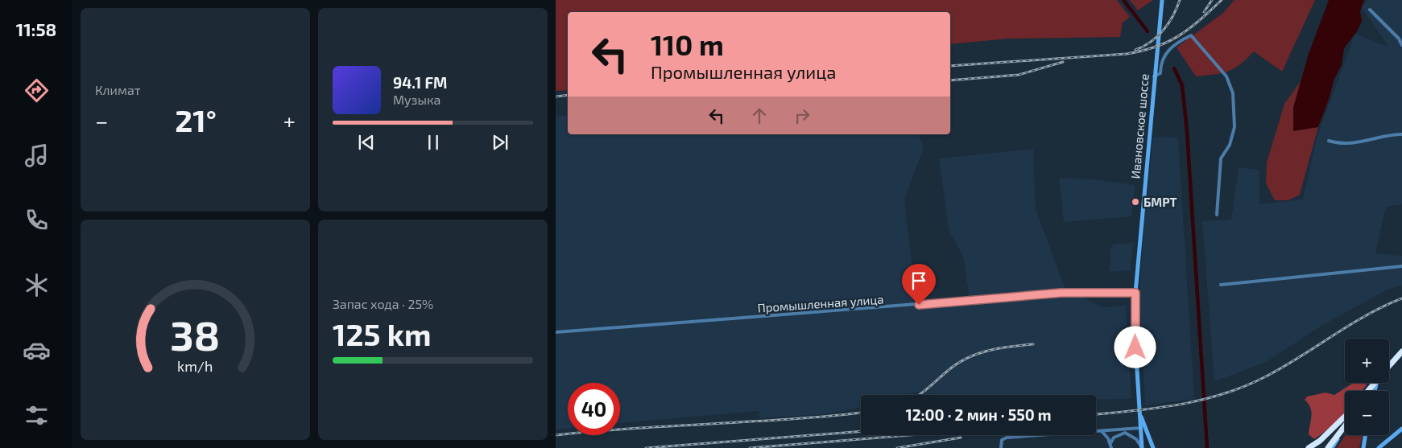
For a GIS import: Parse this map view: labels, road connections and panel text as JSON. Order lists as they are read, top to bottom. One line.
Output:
{"streets":{"street":["Ивановское шоссе","Промышленная улица"]},"crossings":[["Ивановское шоссе","Промышленная улица"]],"places":["БМРТ"],"page":{"tabs":"11:58","tile":["Климат",["Запас хода · 25%","125 km"]],"turn":["110 m","Промышленная улица"],"song":["94.1 FM","Музыка"],"heat":["−","21°","+"],"map_buttons":["+","−"],"limit":"40","trip":"12:00 · 2 мин · 550 m","gauge":["38","km/h"]}}
